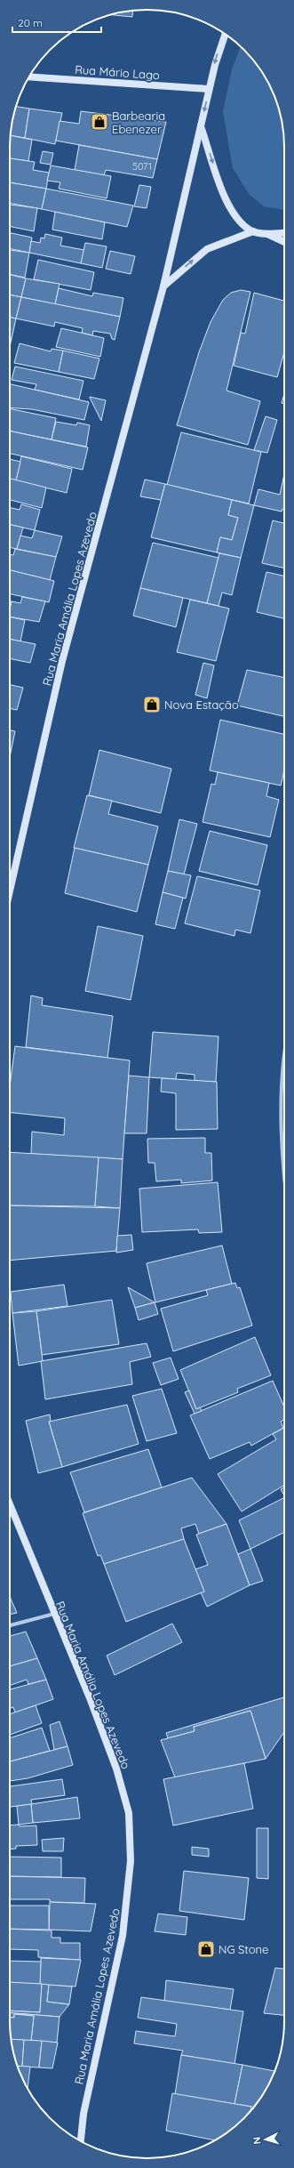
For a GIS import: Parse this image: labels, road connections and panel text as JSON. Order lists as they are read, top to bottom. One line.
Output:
{"streets":{"main road":["Rua Mário Lago","Rua Maria Amália Lopes Azevedo"]},"crossings":[["Rua Mário Lago","Rua Maria Amália Lopes Azevedo"]],"places":{"shop":["Barbearia Ebenezer","Nova Estação","NG Stone"]},"house_numbers":["5071"],"scale_bar":"20 m","north":"left"}
